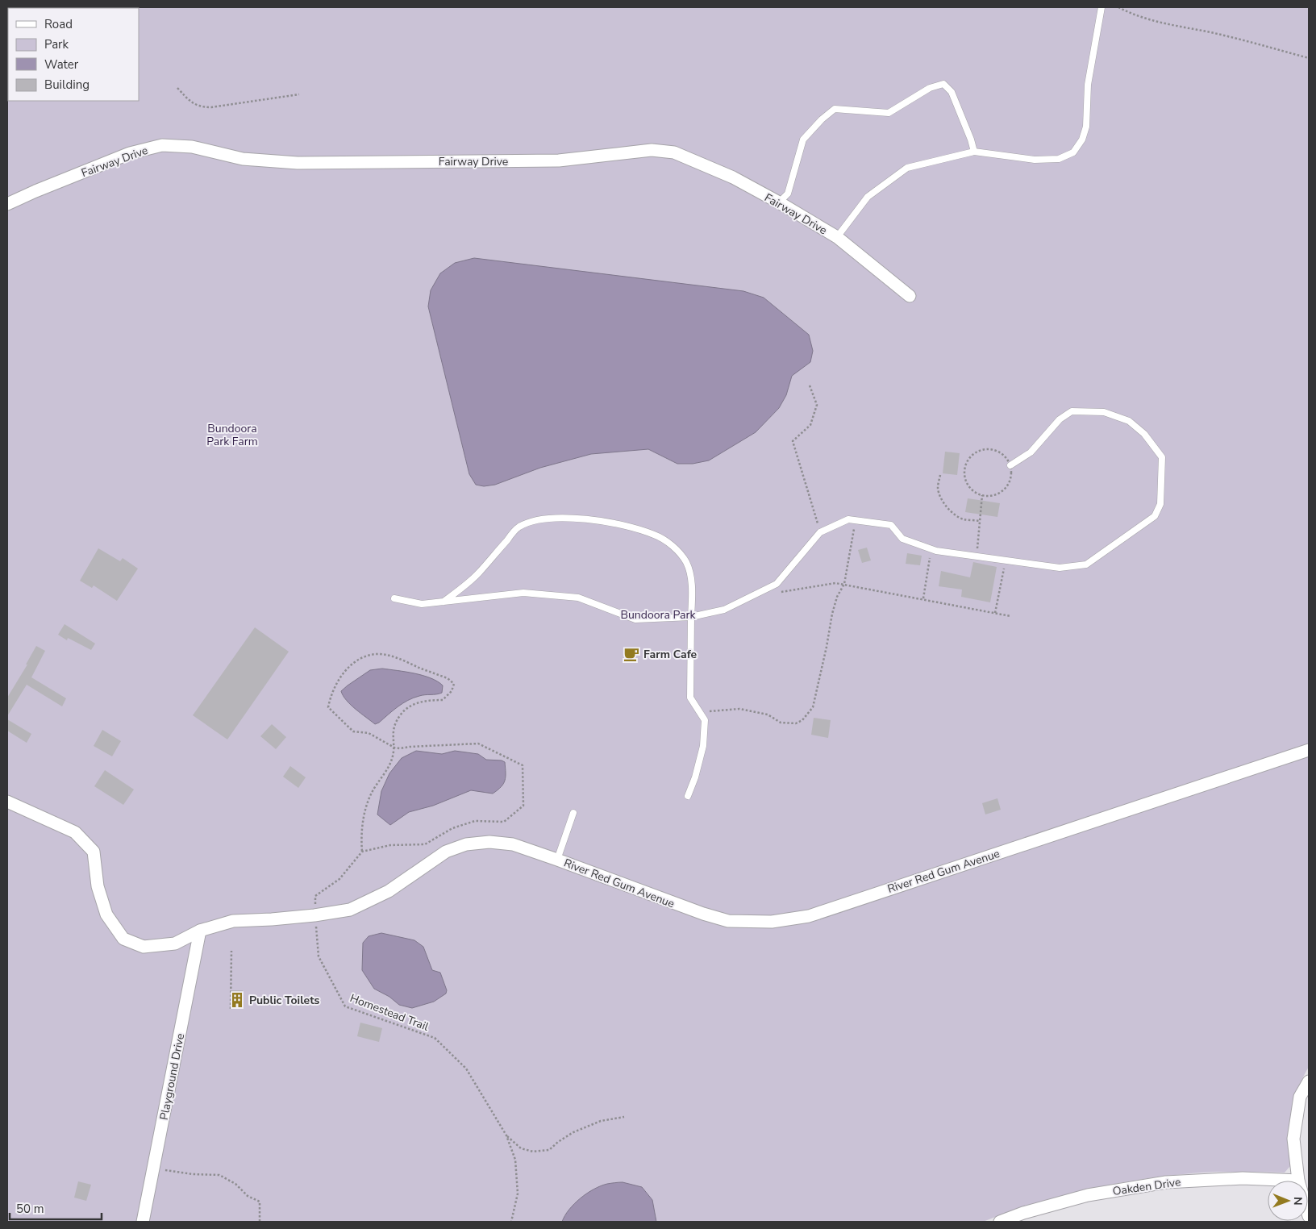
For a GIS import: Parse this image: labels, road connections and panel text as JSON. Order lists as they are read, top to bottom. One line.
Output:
{"streets":{"street":["Fairway Drive","River Red Gum Avenue","Playground Drive","Oakden Drive"],"path":["Homestead Trail"]},"crossings":[["River Red Gum Avenue","Homestead Trail"],["River Red Gum Avenue","Playground Drive"]],"parks":["Bundoora Park Farm","Bundoora Park"],"places":{"cafe":["Farm Cafe"],"building":["Public Toilets"]},"legend":["Road","Park","Water","Building"],"scale_bar":"50 m","north":"right"}
